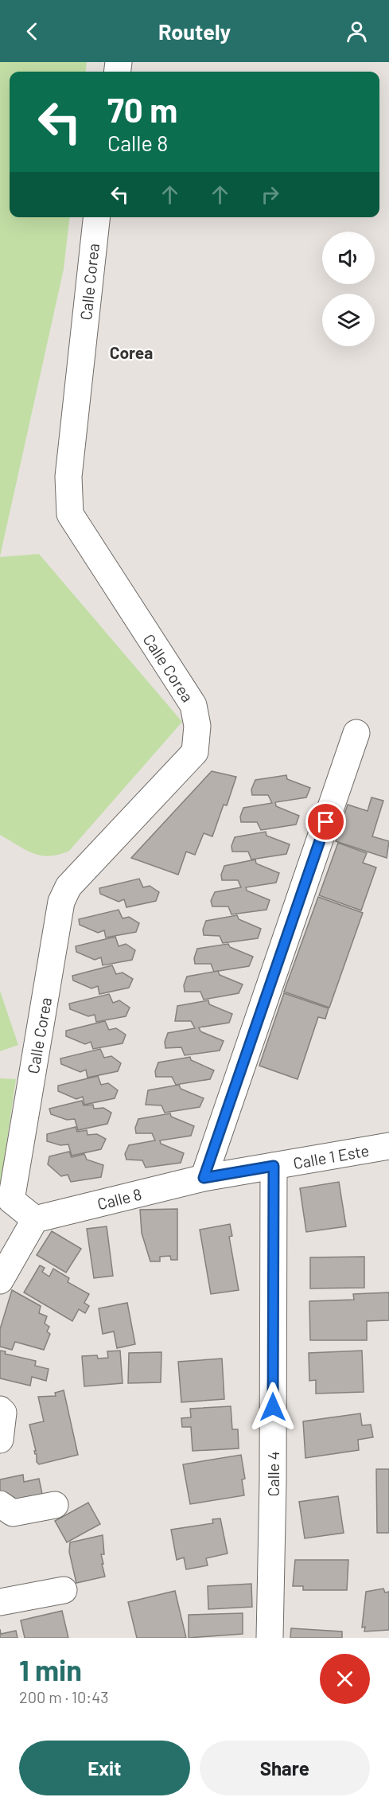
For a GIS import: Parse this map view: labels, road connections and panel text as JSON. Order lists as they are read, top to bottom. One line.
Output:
{"streets":{"street":["Calle Corea","Calle 1 Este","Calle 8","Calle 4"]},"crossings":[["Calle Corea","Calle 8"],["Calle 1 Este","Calle 8"],["Calle 1 Este","Calle 4"],["Calle 8","Calle 4"]],"districts":["Corea"],"page":{"header":"Routely","turn":["70 m","Calle 8"],"heading":["1 min","200 m · 10:43"],"buttons":["Exit","Share"]}}
